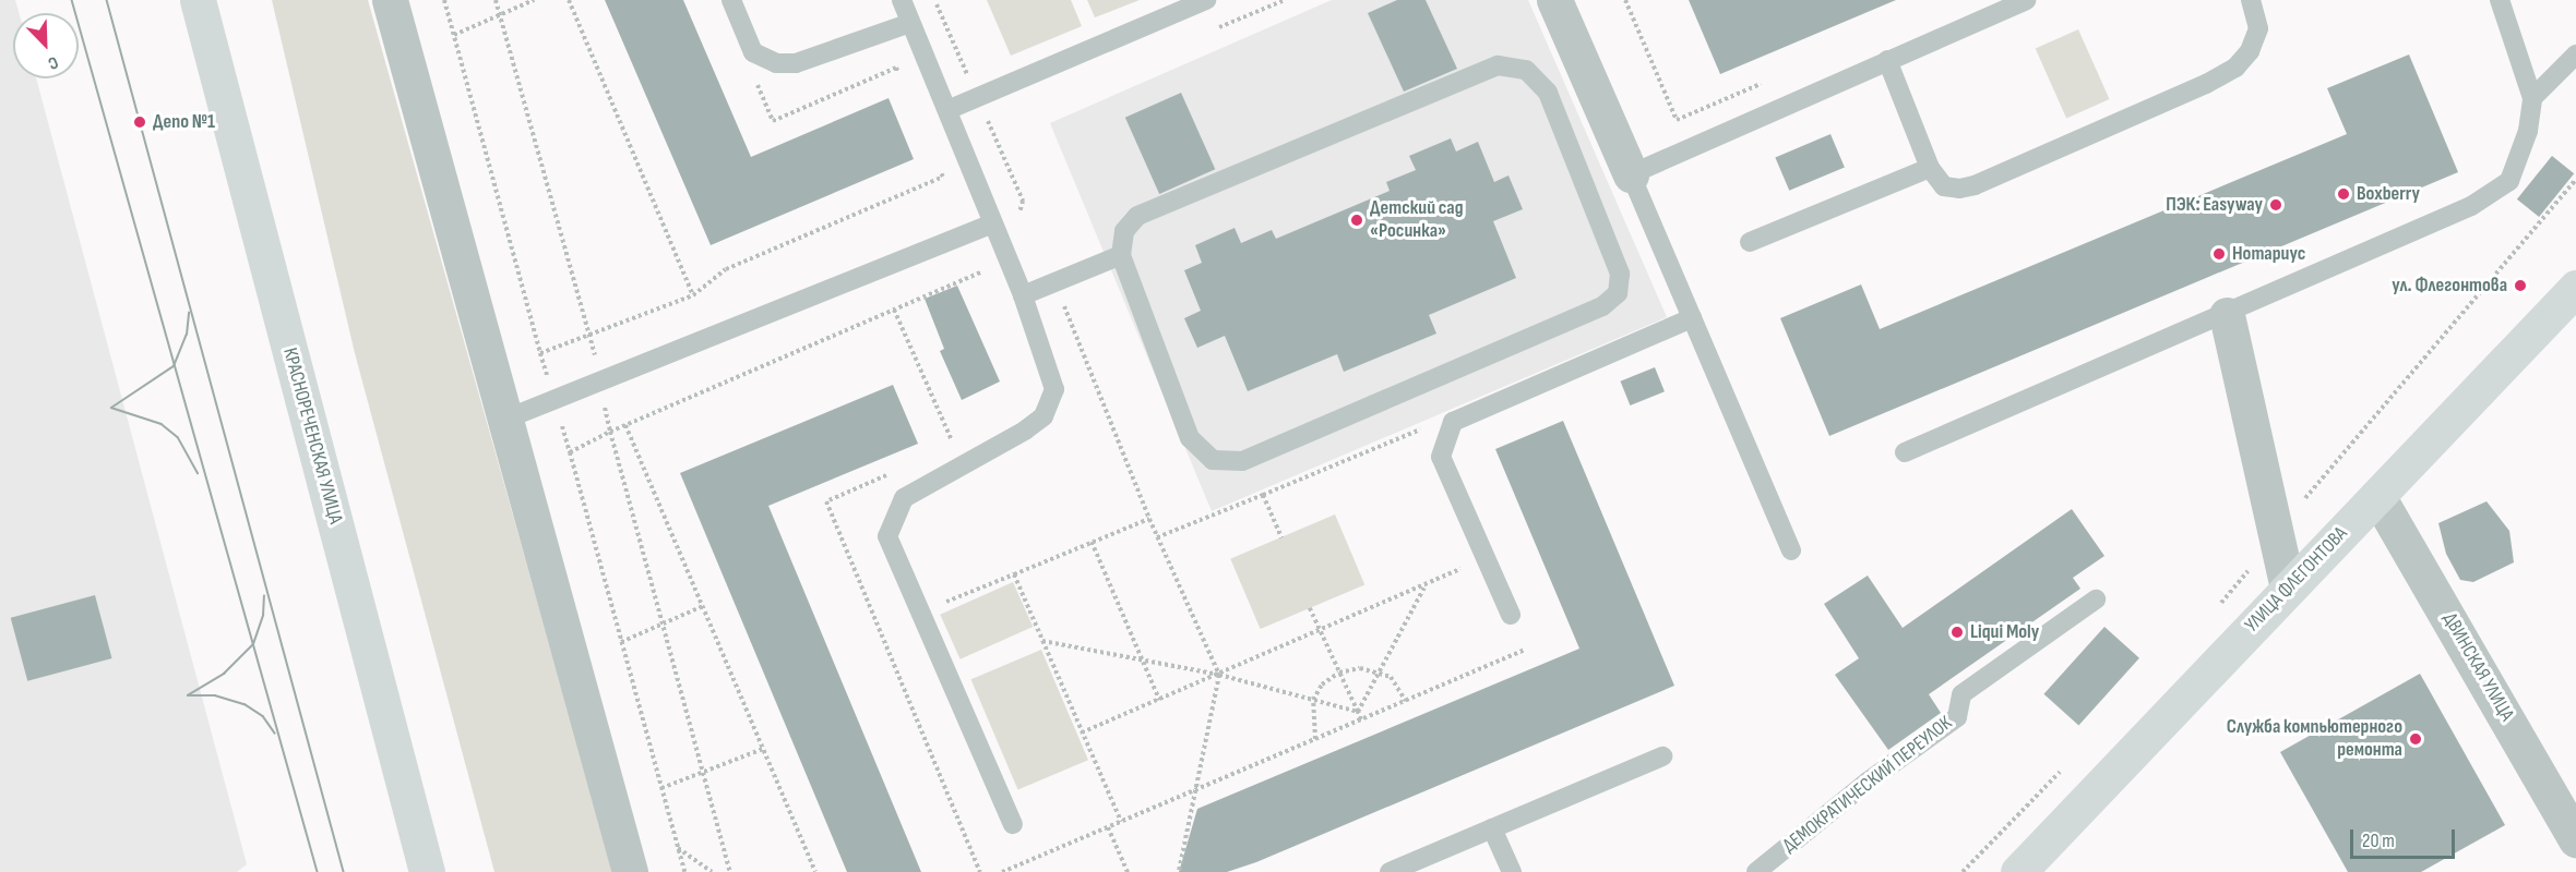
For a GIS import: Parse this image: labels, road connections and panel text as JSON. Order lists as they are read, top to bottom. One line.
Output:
{"streets":{"main road":["КРАСНОРЕЧЕНСКАЯ УЛИЦА","УЛИЦА ФЛЕГОНТОВА"],"street":["ДВИНСКАЯ УЛИЦА"],"lane":["ДЕМОКРАТИЧЕСКИЙ ПЕРЕУЛОК"]},"crossings":[["УЛИЦА ФЛЕГОНТОВА","ДВИНСКАЯ УЛИЦА"]],"places":["Депо №1","Boxberry","ПЭК: Easyway","Детский сад «Росинка»","Нотариус","ул. Флегонтова","Liqui Moly","Служба компьютерного ремонта"],"scale_bar":"20 m","north":"bottom right"}
